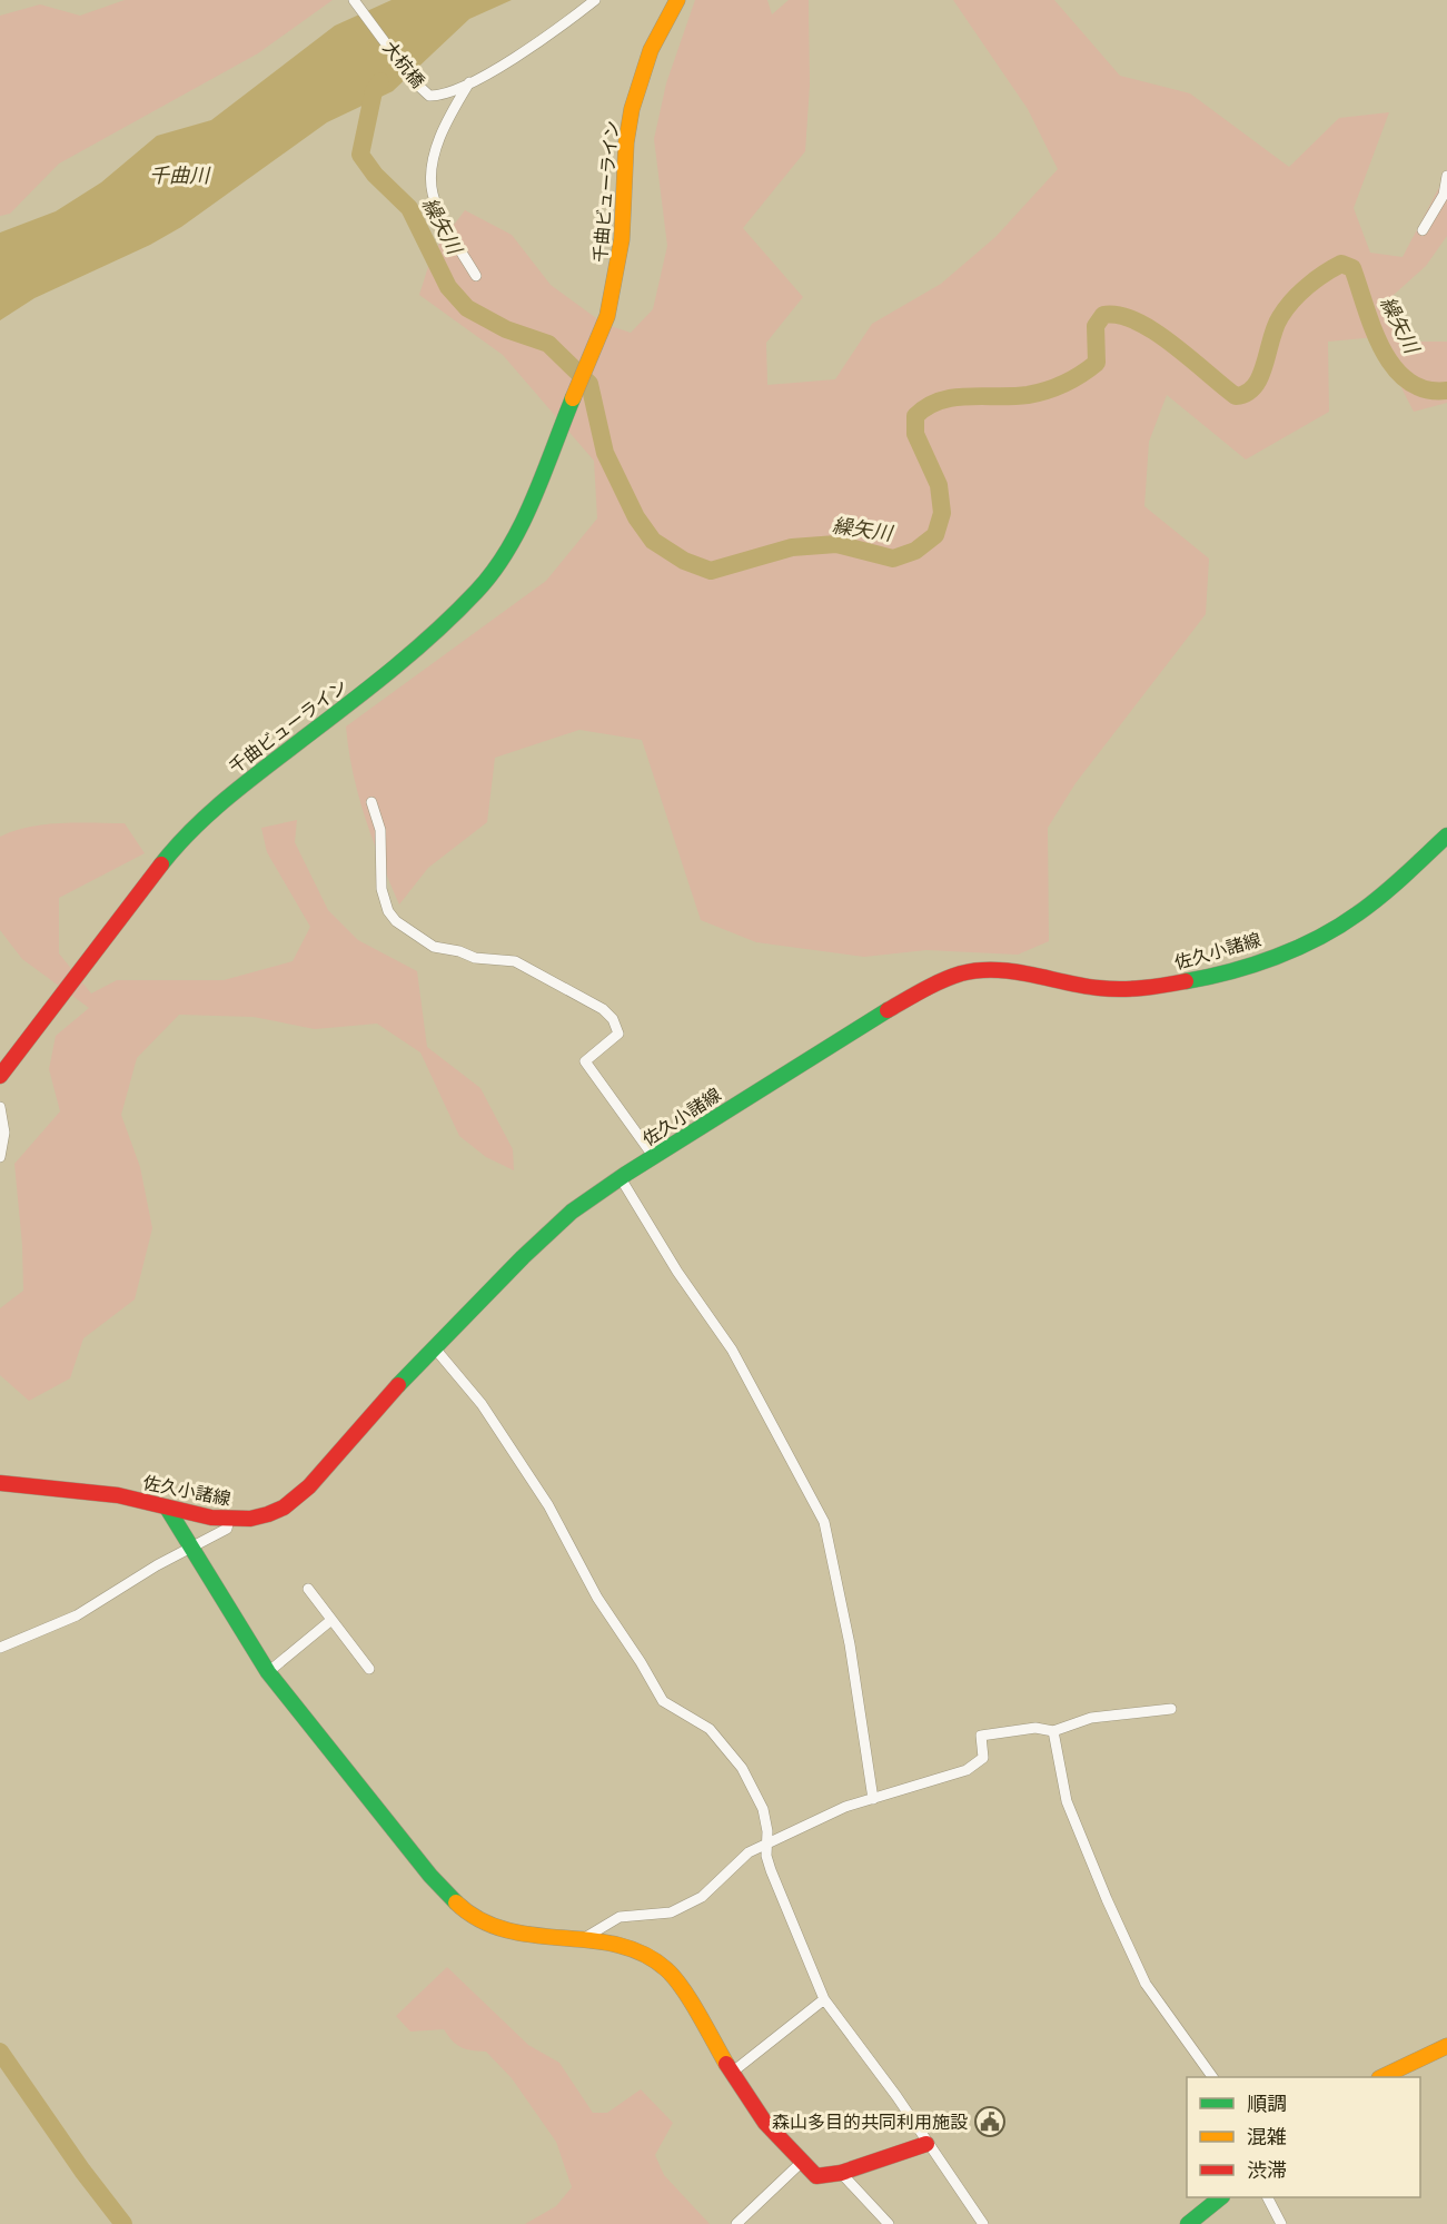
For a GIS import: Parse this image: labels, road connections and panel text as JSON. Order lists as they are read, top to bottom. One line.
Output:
{"streets":{"street":["大杭橋","千曲ビューライン","佐久小諸線"]},"water":["千曲川","繰矢川"],"places":{"public building":["森山多目的共同利用施設"]},"legend":["順調","混雑","渋滞"]}
